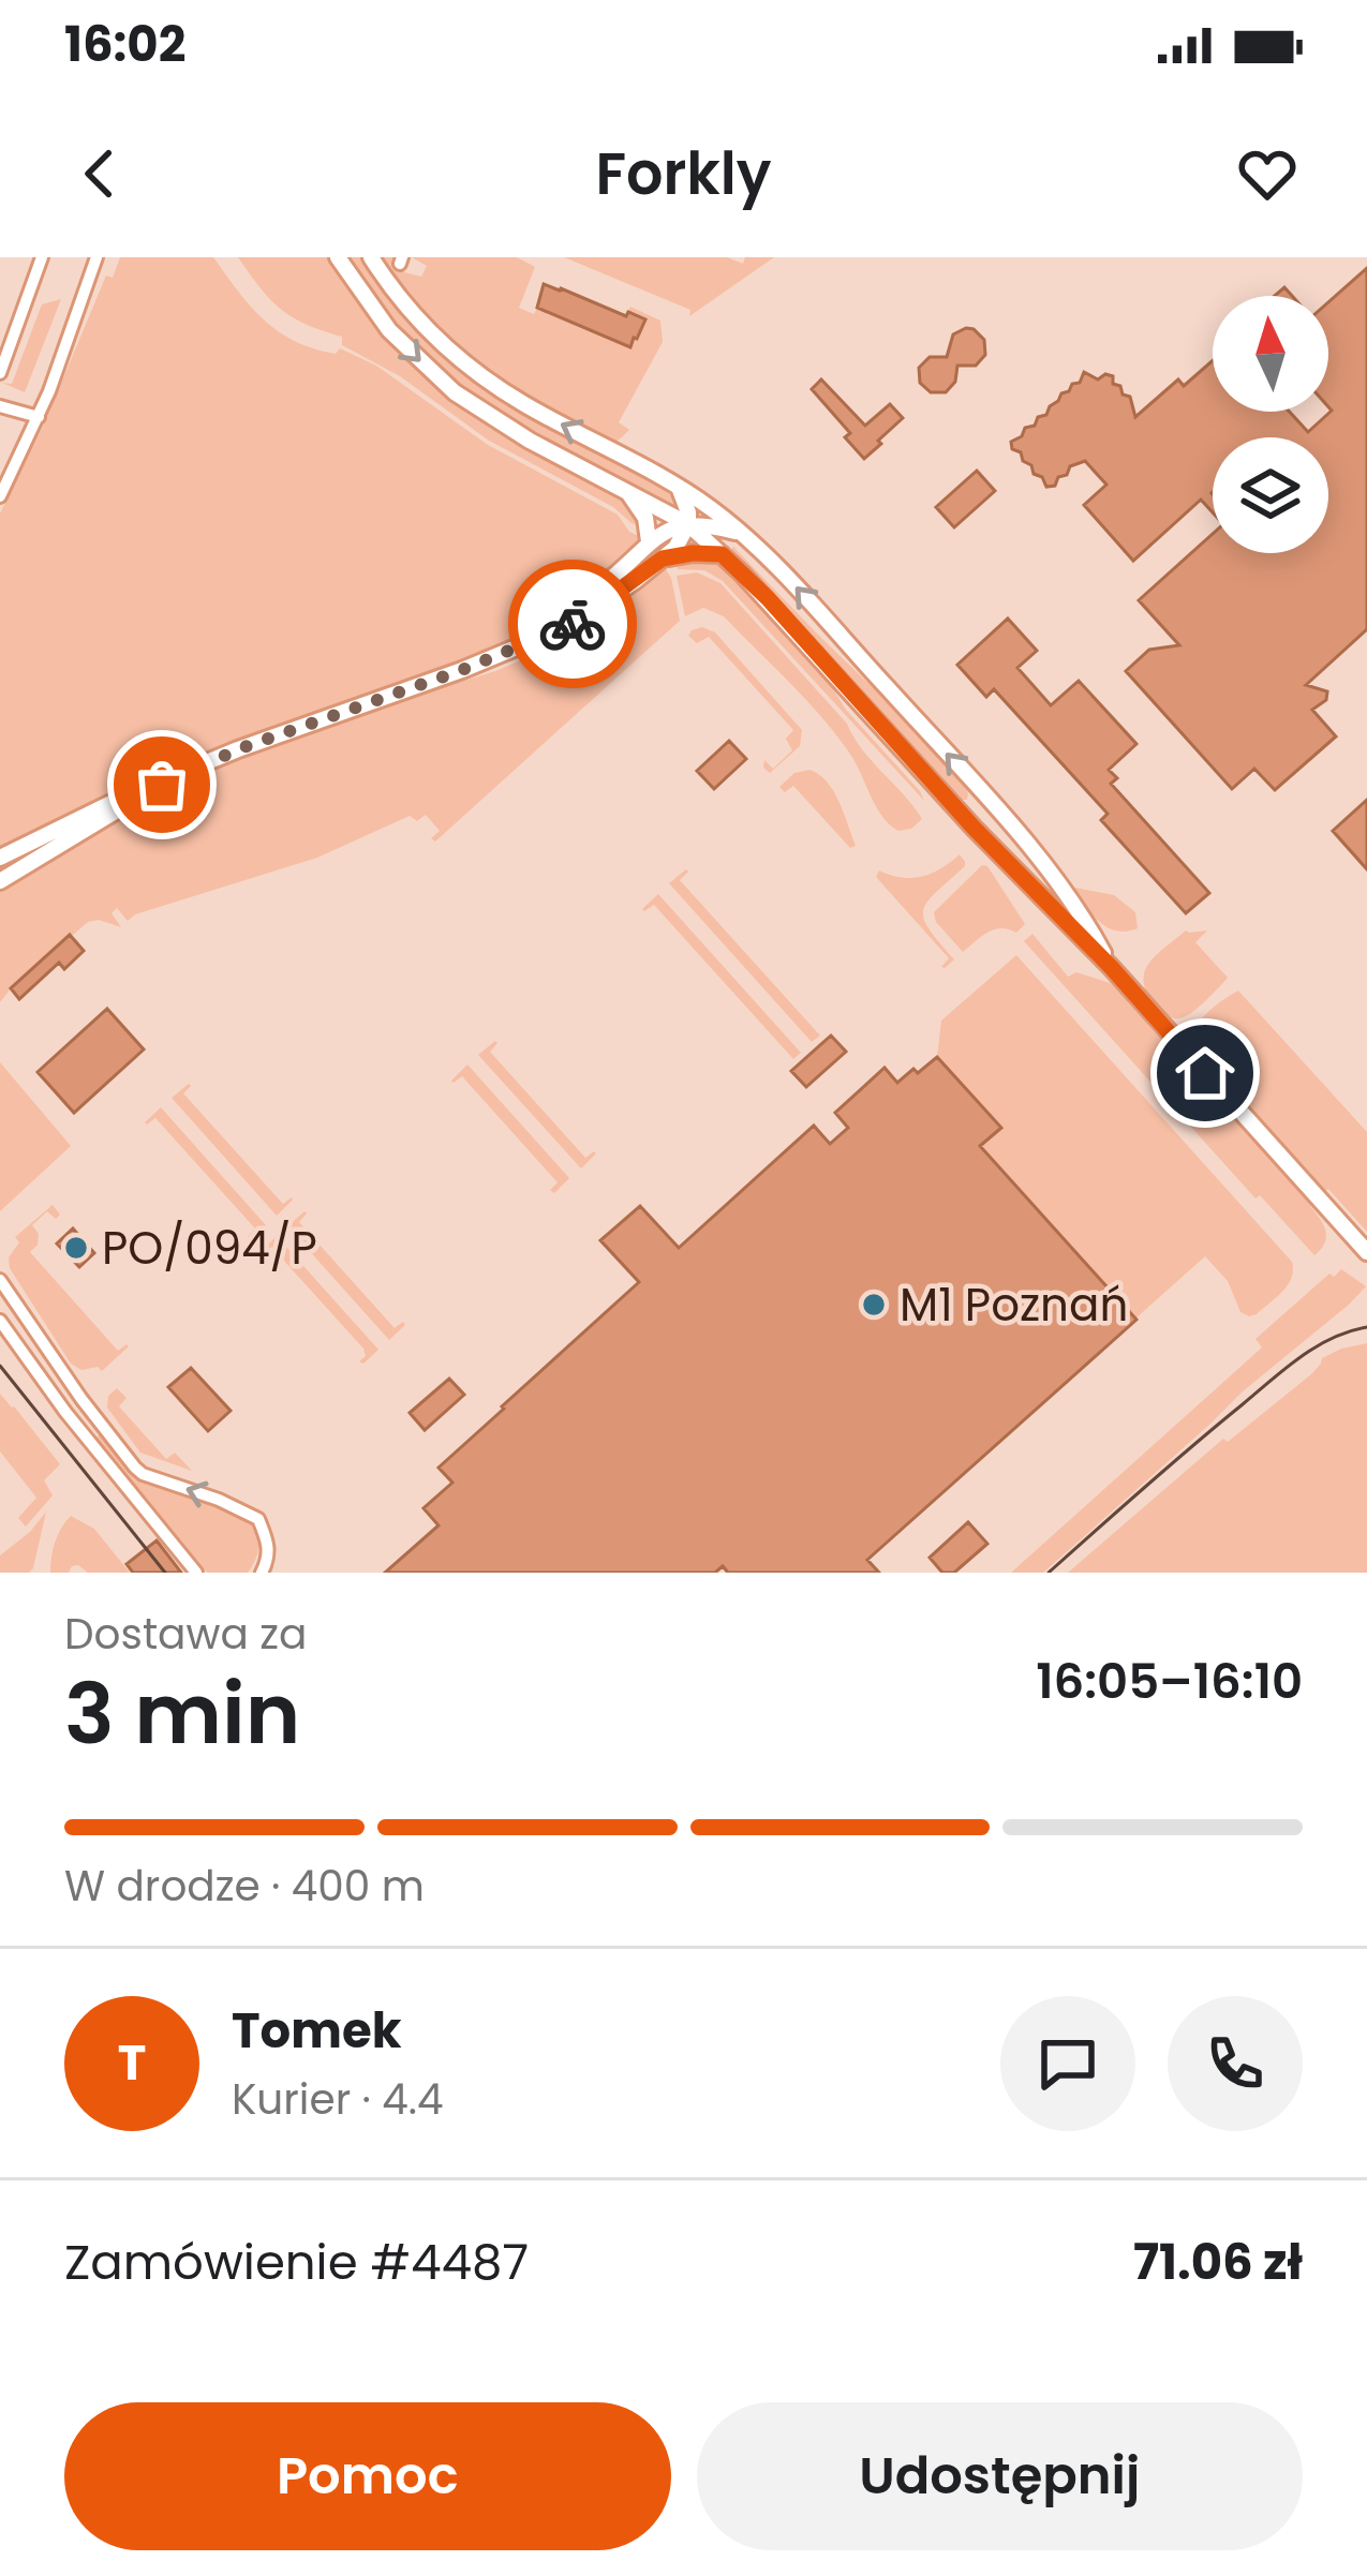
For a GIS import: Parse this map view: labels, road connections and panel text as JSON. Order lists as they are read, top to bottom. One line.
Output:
{"places":["PO/094/P","M1 Poznań"],"north":"top","page":{"status":"16:02","header":"Forkly","heading":["3 min","Dostawa za","16:05–16:10"],"panel":["Tomek","Kurier · 4.4","Zamówienie #4487","71.06 zł"],"bar":"W drodze · 400 m","round":"T","buttons":["Pomoc","Udostępnij"]}}
